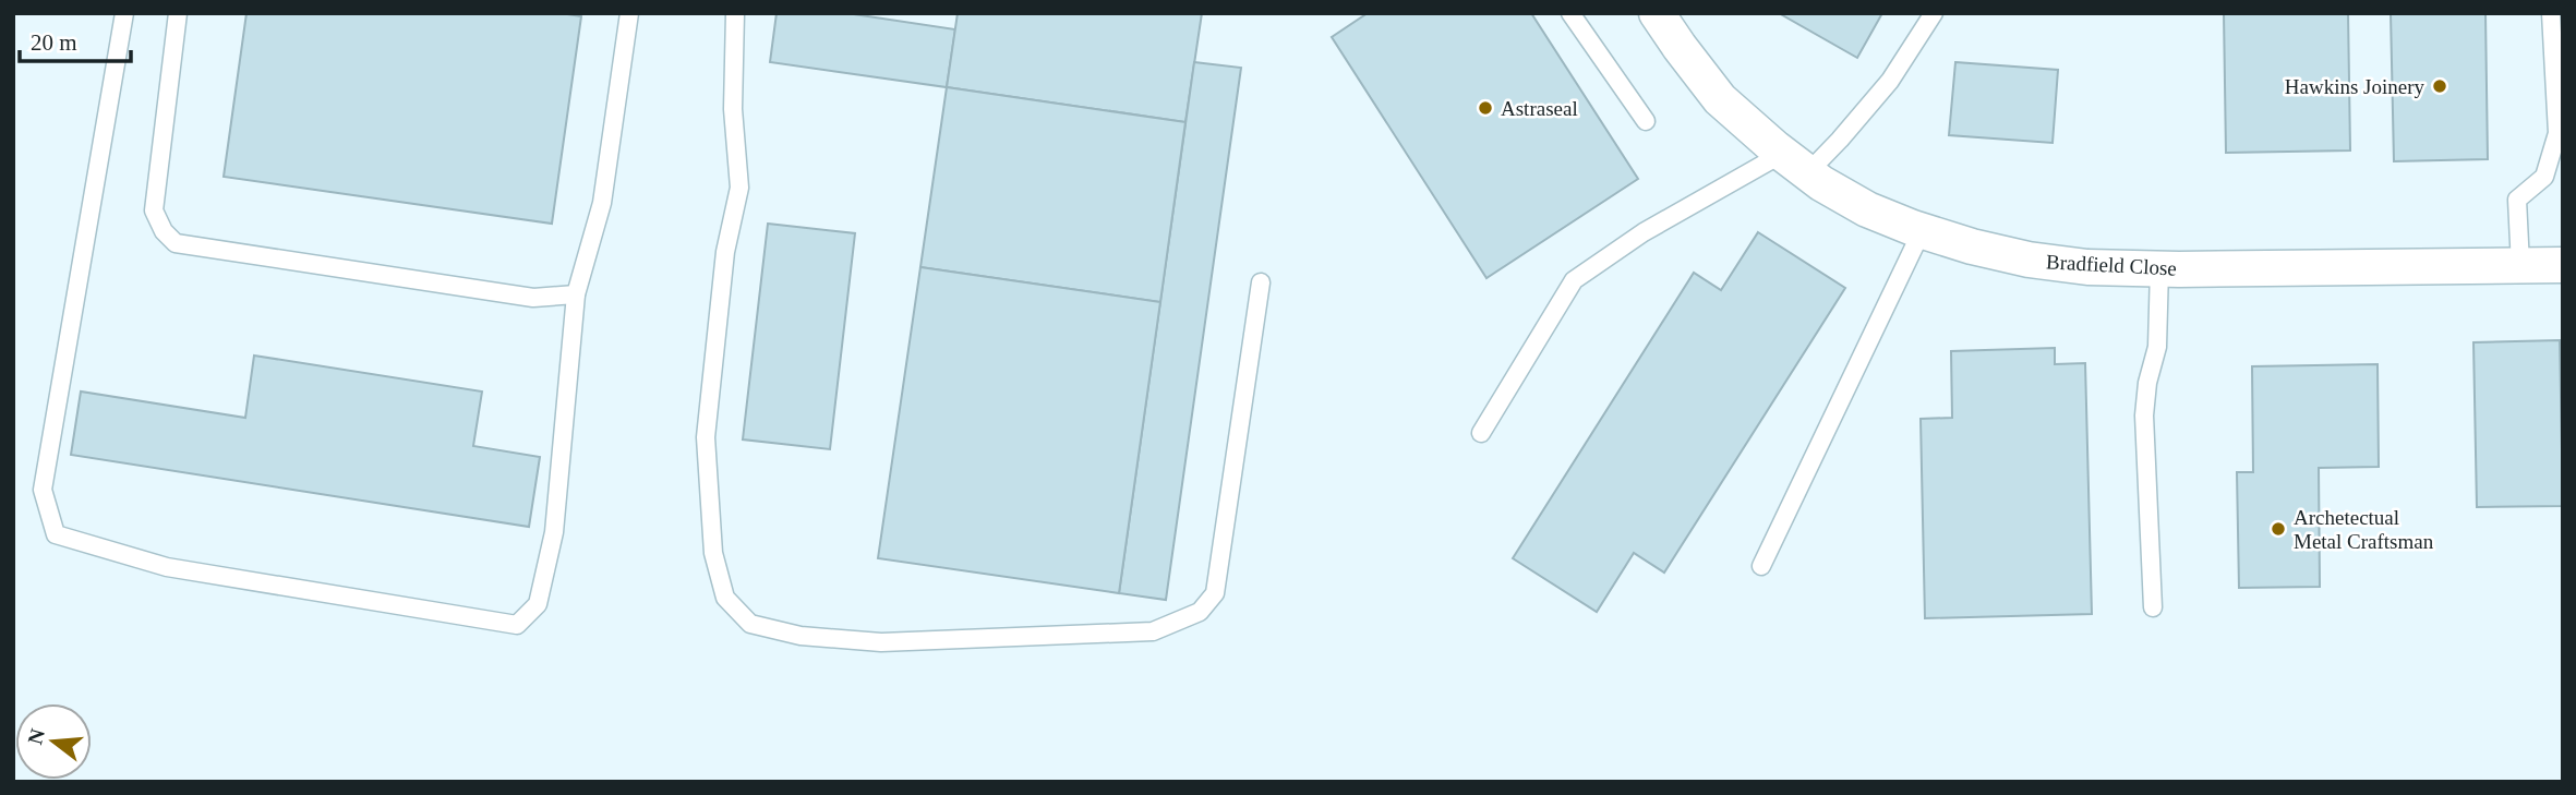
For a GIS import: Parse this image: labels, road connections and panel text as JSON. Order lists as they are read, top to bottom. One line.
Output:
{"streets":{"street":["Bradfield Close"]},"places":["Hawkins Joinery","Astraseal","Archetectual Metal Craftsman"],"scale_bar":"20 m","north":"left"}
